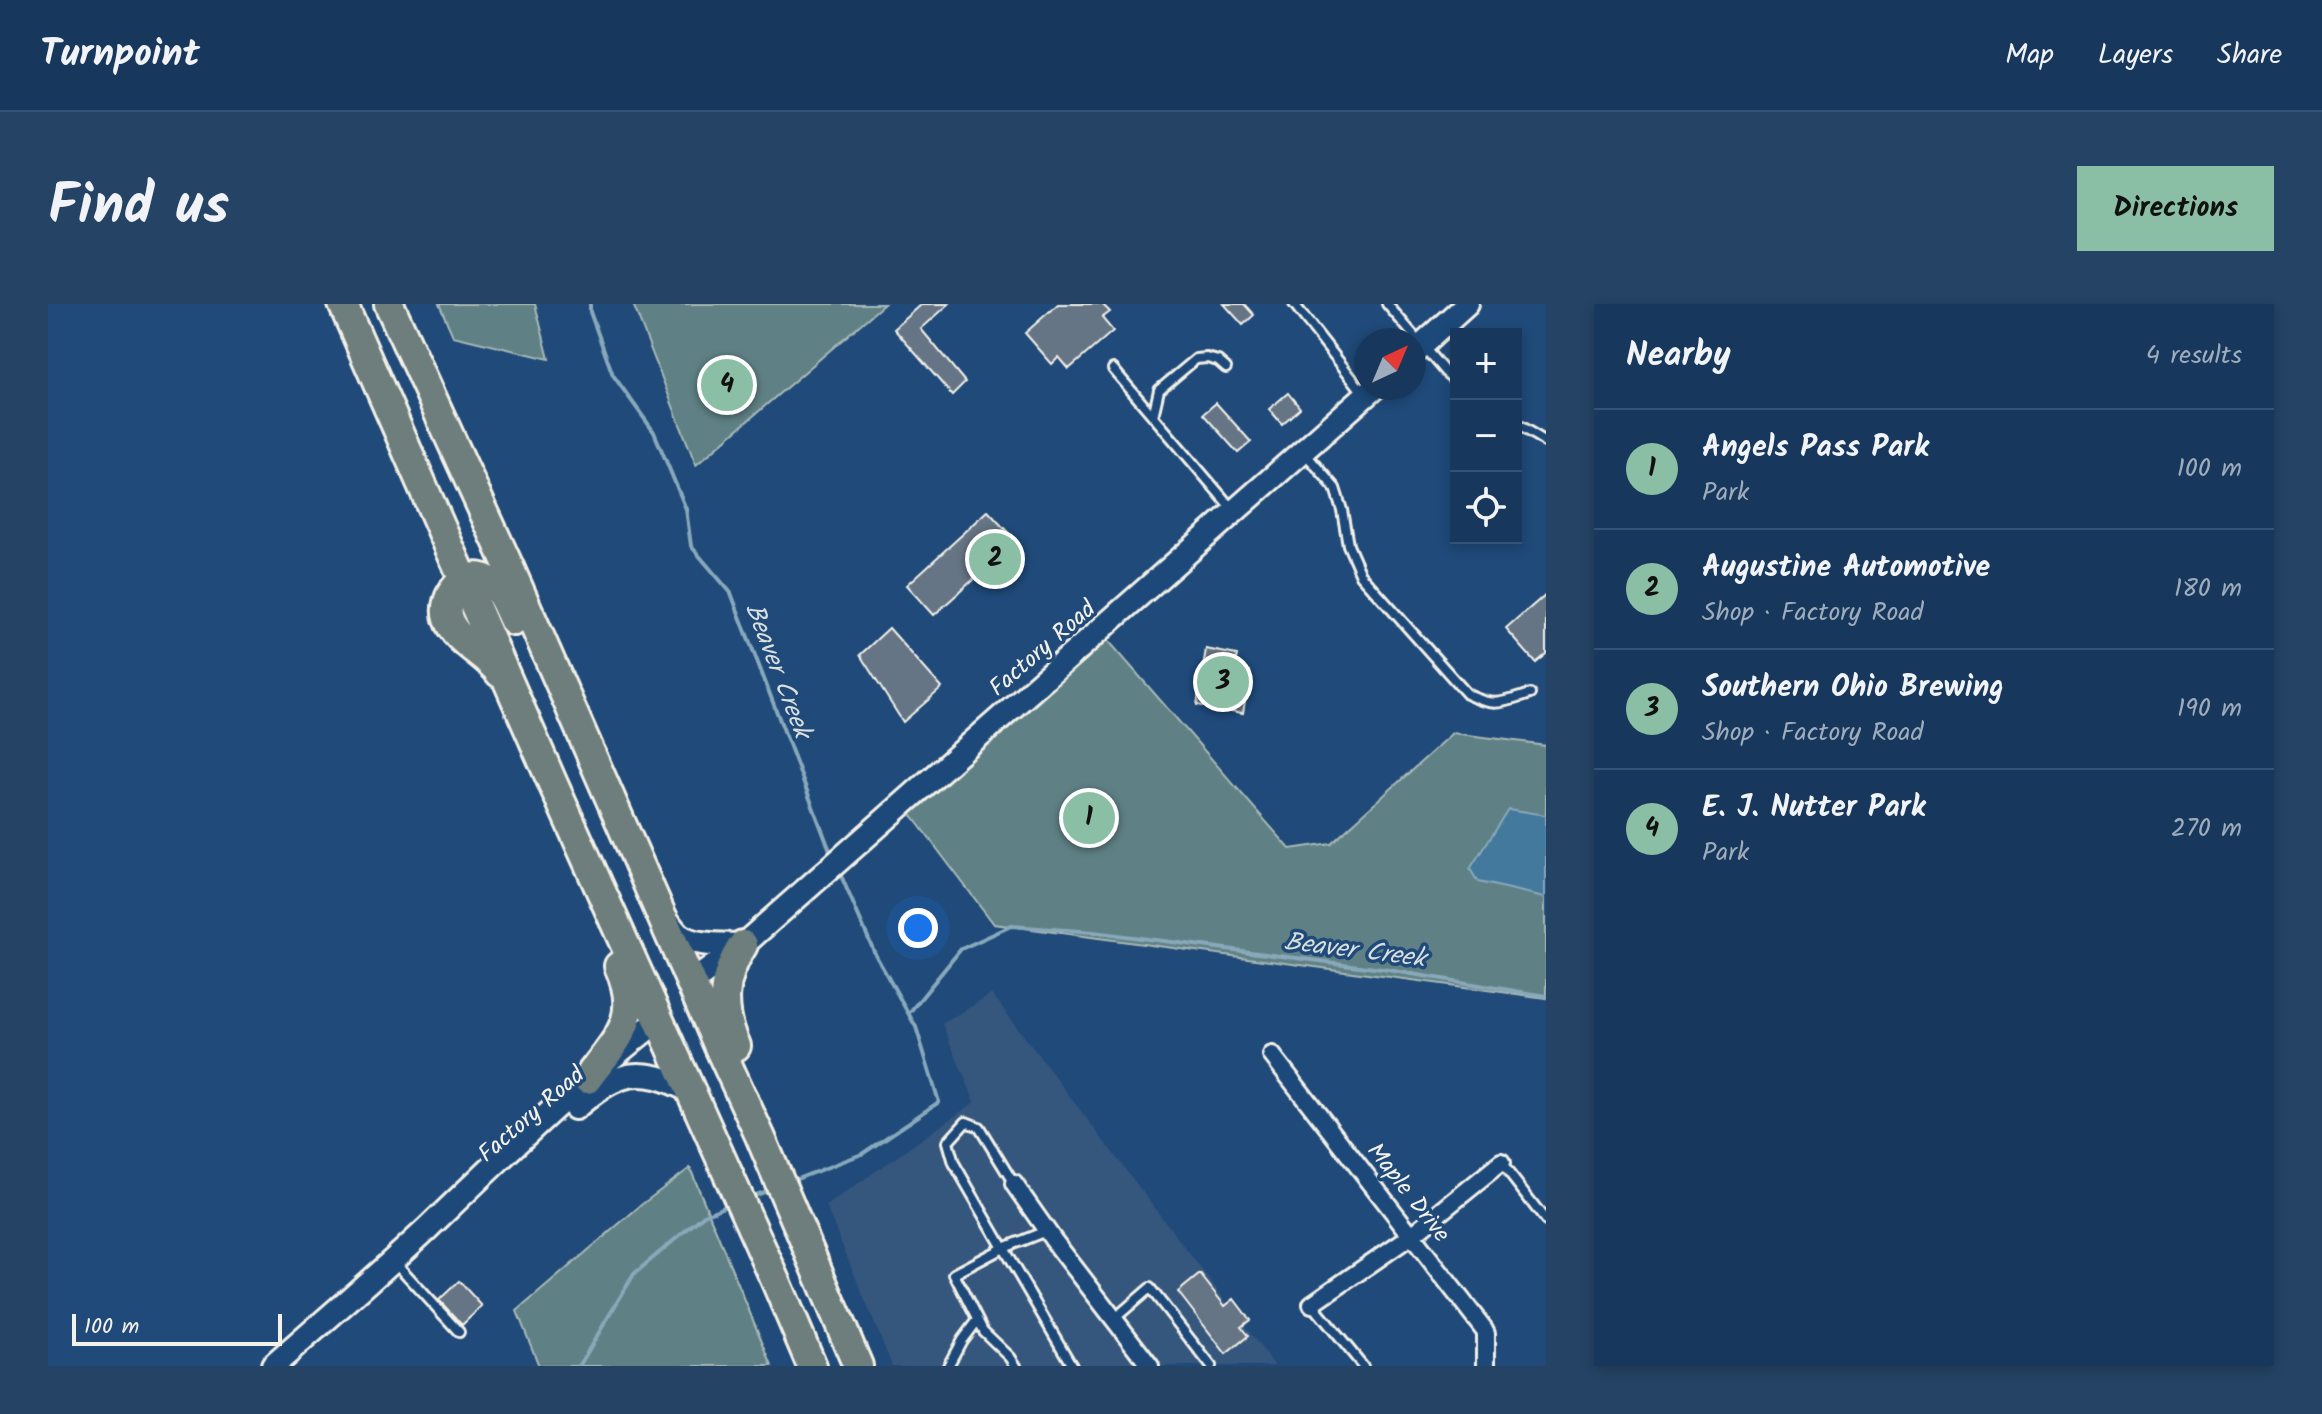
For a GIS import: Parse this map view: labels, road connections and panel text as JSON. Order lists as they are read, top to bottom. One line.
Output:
{"streets":{"street":["Factory Road","Maple Drive"]},"water":["Beaver Creek"],"scale_bar":"100 m","north":"top right","page":{"header":"Turnpoint","nav":["Map","Layers","Share"],"title":"Find us","buttons":"Directions","heading":["Nearby","4 results"],"map_buttons":["+","−"],"pins":["4","2","3","1"],"list":[{"mark":"1","name":"Angels Pass Park","note":"Park","value":"100 m"},{"mark":"2","name":"Augustine Automotive","note":"Shop · Factory Road","value":"180 m"},{"mark":"3","name":"Southern Ohio Brewing","note":"Shop · Factory Road","value":"190 m"},{"mark":"4","name":"E. J. Nutter Park","note":"Park","value":"270 m"}],"scale":"100 m"}}
